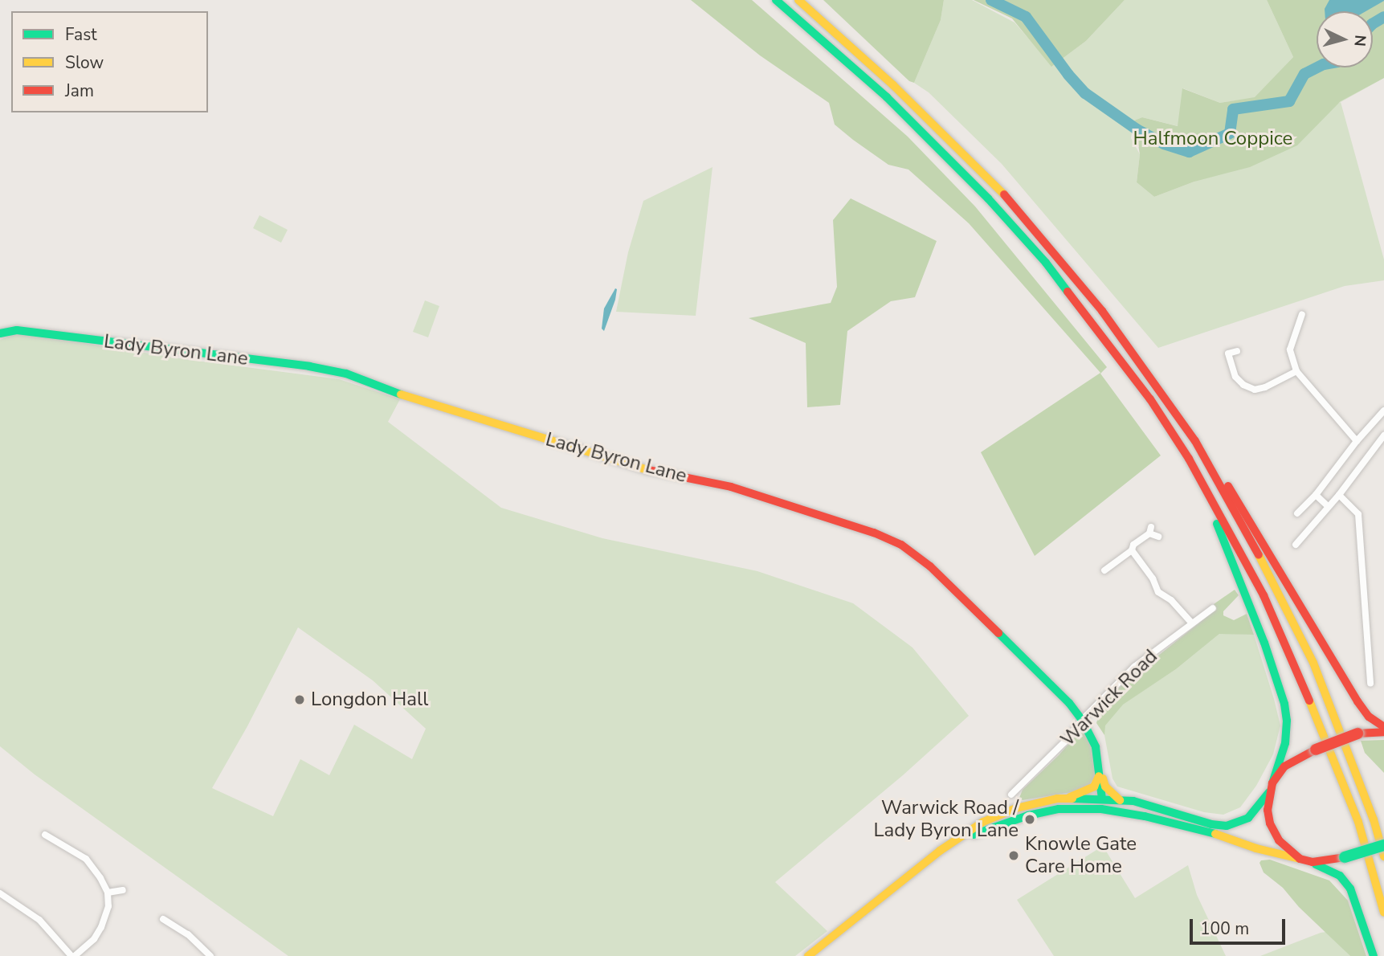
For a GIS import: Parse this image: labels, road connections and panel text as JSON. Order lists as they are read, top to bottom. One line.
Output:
{"streets":{"main road":["Lady Byron Lane"],"street":["Warwick Road"]},"crossings":[["Lady Byron Lane","Warwick Road"]],"parks":["Halfmoon Coppice"],"places":["Longdon Hall","Warwick Road / Lady Byron Lane","Knowle Gate Care Home"],"legend":["Fast","Slow","Jam"],"scale_bar":"100 m","north":"right"}
